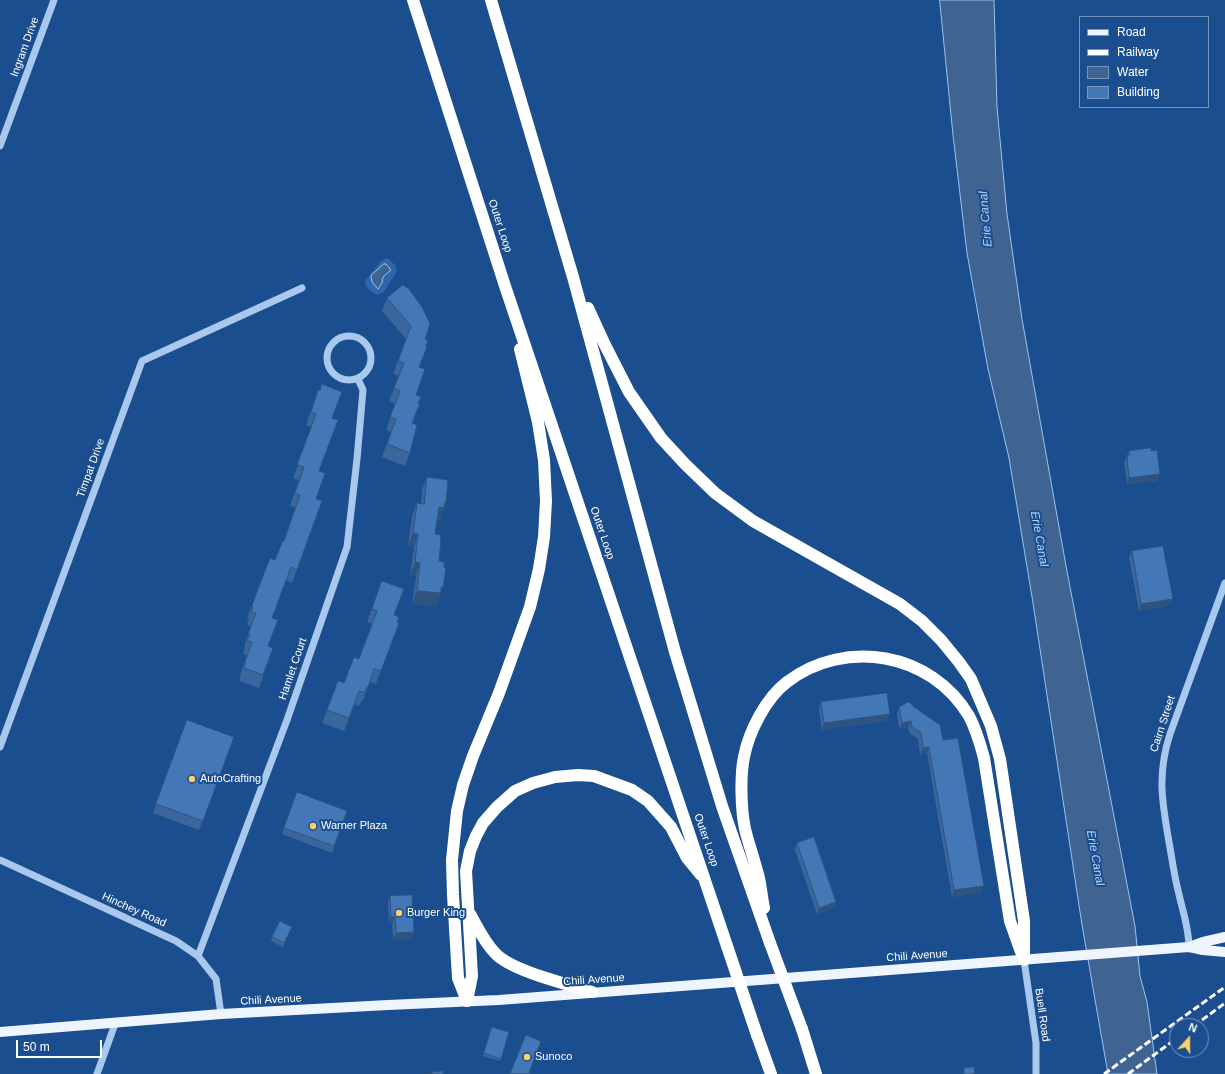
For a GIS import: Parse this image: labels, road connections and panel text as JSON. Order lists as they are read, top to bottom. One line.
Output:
{"streets":{"highway":["Outer Loop"],"main road":["Chili Avenue"],"street":["Ingram Drive","Timpat Drive","Hamlet Court","Cairn Street","Hinchey Road","Buell Road"]},"crossings":[["Hamlet Court","Hinchey Road"],["Cairn Street","Chili Avenue"],["Hinchey Road","Chili Avenue"],["Chili Avenue","Buell Road"]],"water":["Erie Canal"],"places":["AutoCrafting","Warner Plaza","Burger King","Sunoco"],"legend":["Road","Railway","Water","Building"],"scale_bar":"50 m","north":"top"}
